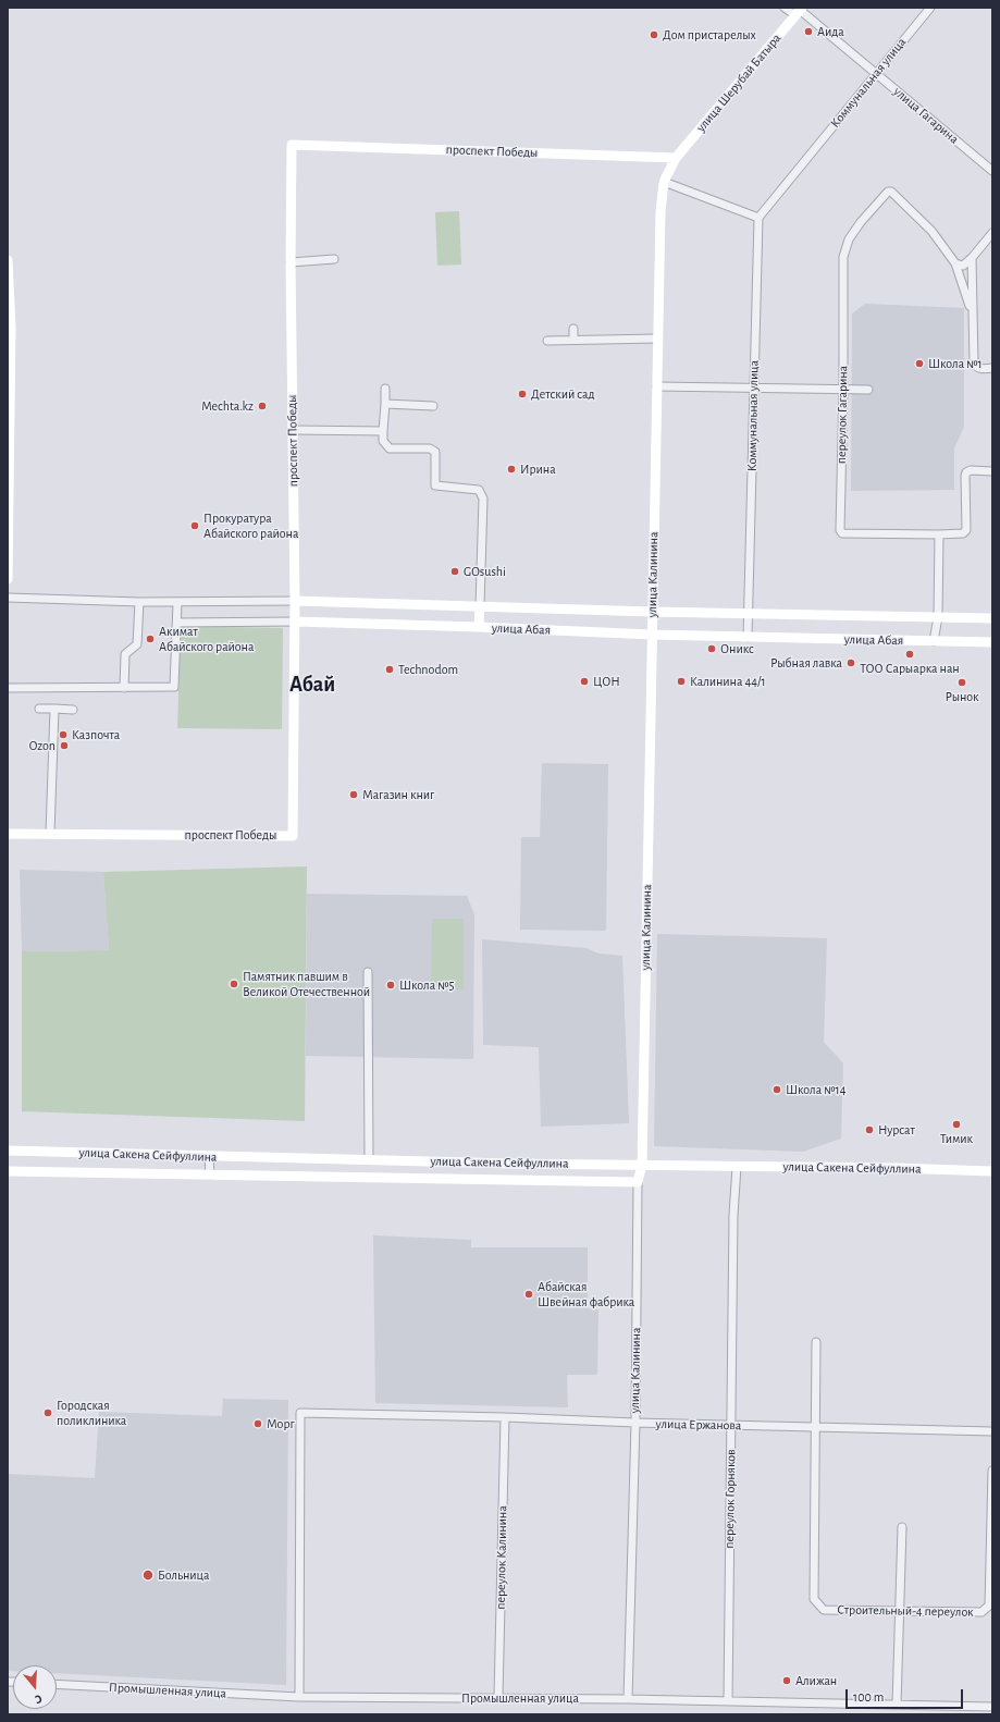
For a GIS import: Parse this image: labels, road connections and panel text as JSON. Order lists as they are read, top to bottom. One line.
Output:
{"streets":{"street":["улица Шерубай Батыра","Коммунальная улица","улица Гагарина","проспект Победы","переулок Гагарина","улица Калинина","улица Абая","улица Сакена Сейфуллина","улица Ержанова","переулок Горняков","переулок Калинина","Строительный-4 переулок","Промышленная улица"]},"crossings":[["улица Шерубай Батыра","улица Гагарина"],["улица Шерубай Батыра","проспект Победы"],["улица Шерубай Батыра","улица Калинина"],["Коммунальная улица","улица Гагарина"],["Коммунальная улица","улица Абая"],["проспект Победы","улица Калинина"],["улица Калинина","улица Абая"],["улица Калинина","улица Сакена Сейфуллина"],["улица Калинина","улица Ержанова"],["улица Калинина","Промышленная улица"],["улица Сакена Сейфуллина","переулок Горняков"],["улица Ержанова","переулок Горняков"],["улица Ержанова","переулок Калинина"],["улица Ержанова","Строительный-4 переулок"],["улица Ержанова","Промышленная улица"],["переулок Горняков","Промышленная улица"],["переулок Калинина","Промышленная улица"]],"districts":["Абай"],"places":["Аида","Дом пристарелых","Школа №1","Детский сад","Mechta.kz","Ирина","Прокуратура Абайского района","GOsushi","Акимат Абайского района","Оникс","ТОО Сарыарка нан","Рыбная лавка","Technodom","ЦОН","Калинина 44/1","Рынок","Казпочта","Ozon","Магазин книг","Памятник павшим в Великой Отечественной","Школа №5","Школа №14","Тимик","Нурсат","Абайская Швейная фабрика","Городская поликлиника","Морг","Больница","Алижан"],"scale_bar":"100 m","north":"bottom"}
